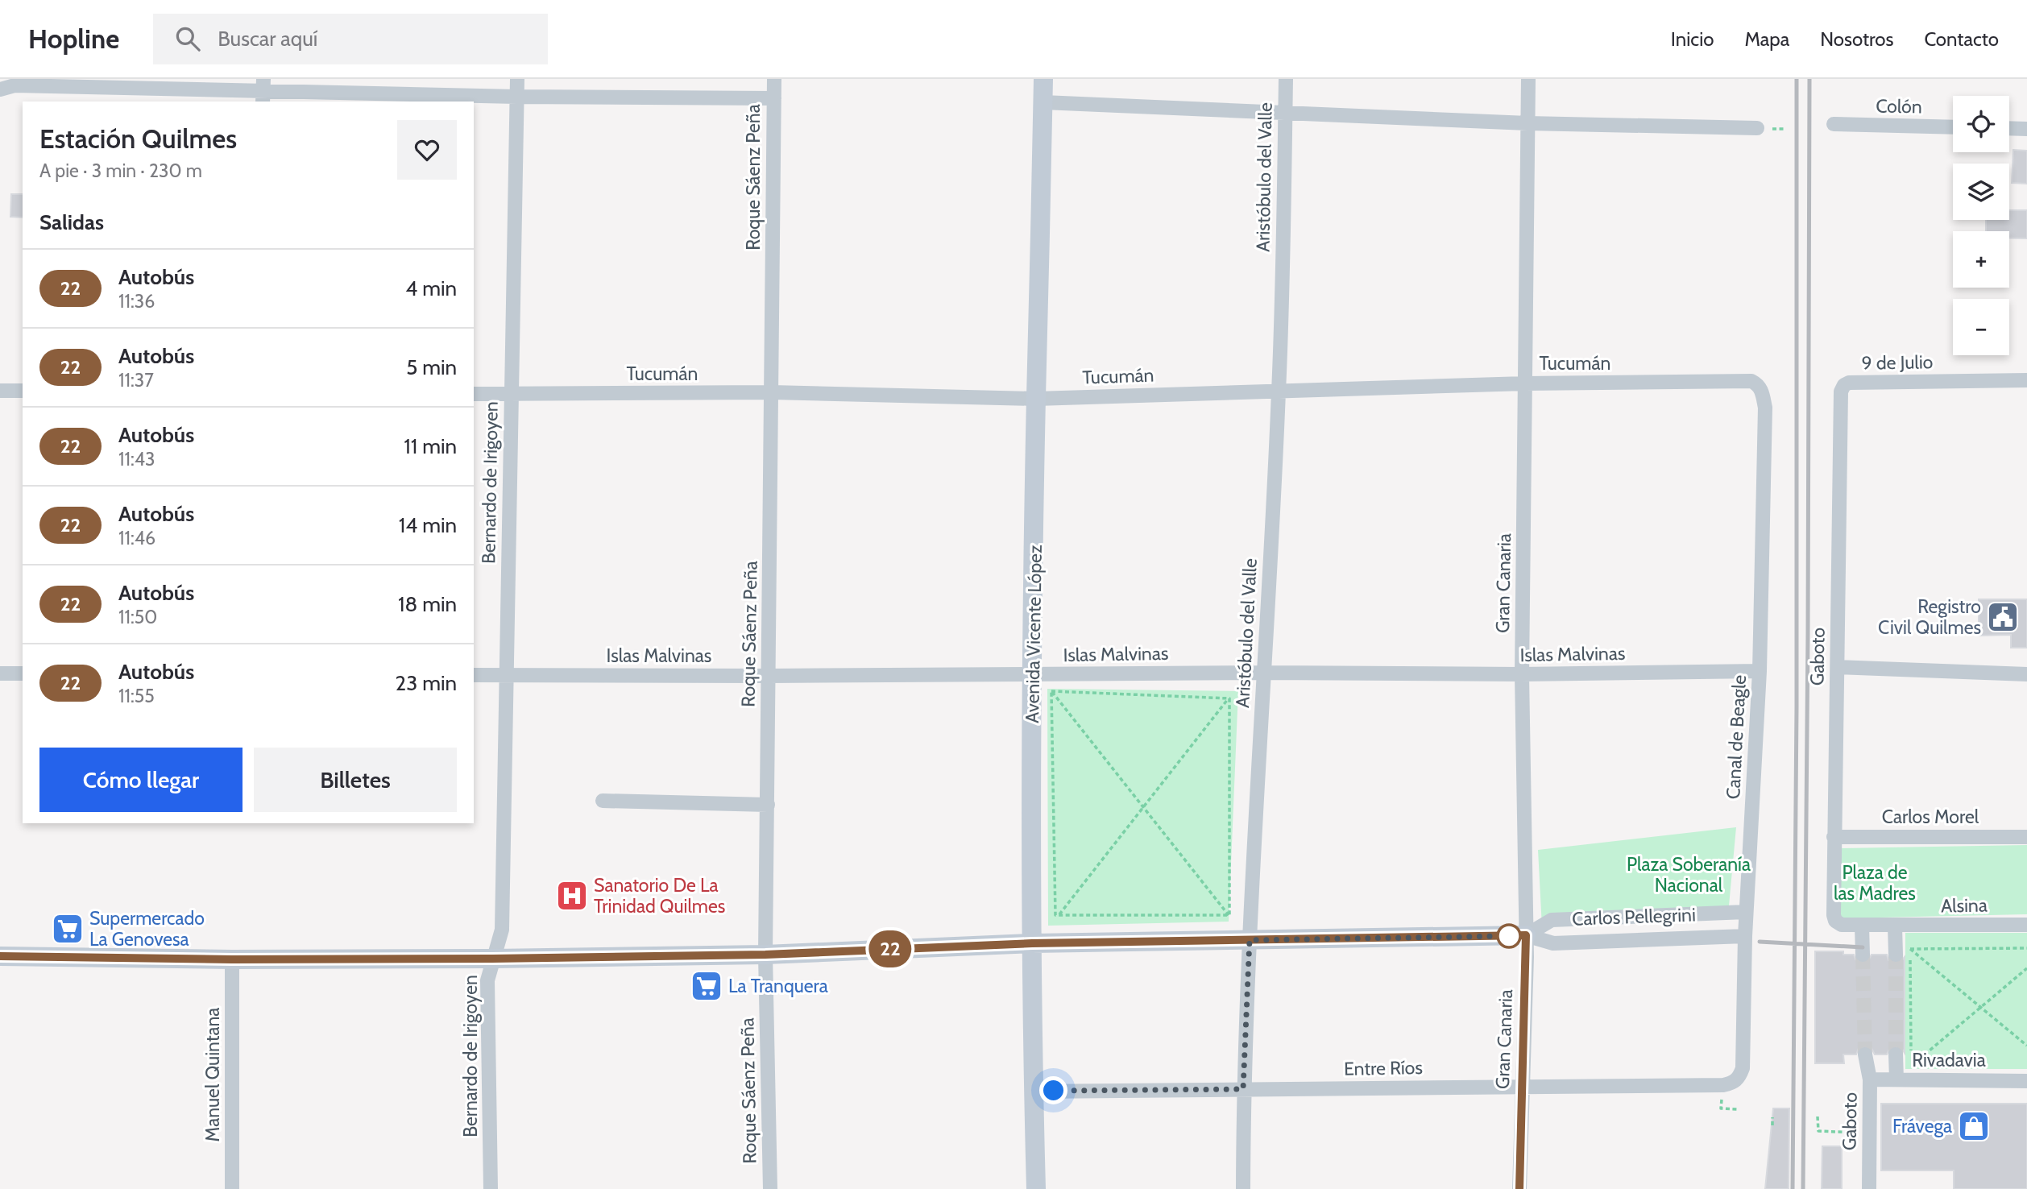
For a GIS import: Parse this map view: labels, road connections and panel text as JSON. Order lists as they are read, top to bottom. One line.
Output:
{"streets":{"main road":["Avenida Vicente López","Carlos Pellegrini"],"street":["Colón","Roque Sáenz Peña","Aristóbulo del Valle","9 de Julio","Tucumán","Bernardo de Irigoyen","Gran Canaria","Islas Malvinas","Gaboto","Canal de Beagle","Carlos Morel","Alsina","Rivadavia","Entre Ríos","Manuel Quintana"]},"crossings":[["Roque Sáenz Peña","Tucumán"],["Roque Sáenz Peña","Islas Malvinas"],["Roque Sáenz Peña","Carlos Pellegrini"],["Aristóbulo del Valle","Tucumán"],["Aristóbulo del Valle","Islas Malvinas"],["Aristóbulo del Valle","Carlos Pellegrini"],["Aristóbulo del Valle","Entre Ríos"],["9 de Julio","Gaboto"],["Tucumán","Bernardo de Irigoyen"],["Tucumán","Gran Canaria"],["Tucumán","Avenida Vicente López"],["Tucumán","Canal de Beagle"],["Bernardo de Irigoyen","Islas Malvinas"],["Bernardo de Irigoyen","Carlos Pellegrini"],["Gran Canaria","Islas Malvinas"],["Gran Canaria","Carlos Pellegrini"],["Gran Canaria","Entre Ríos"],["Avenida Vicente López","Islas Malvinas"],["Avenida Vicente López","Carlos Pellegrini"],["Avenida Vicente López","Entre Ríos"],["Islas Malvinas","Canal de Beagle"],["Gaboto","Carlos Morel"],["Gaboto","Alsina"],["Gaboto","Rivadavia"],["Canal de Beagle","Carlos Pellegrini"],["Canal de Beagle","Entre Ríos"],["Carlos Pellegrini","Manuel Quintana"]],"parks":["Plaza Soberanía Nacional","Plaza de las Madres"],"places":{"public building":["Registro Civil Quilmes"],"hospital":["Sanatorio De La Trinidad Quilmes"],"supermarket":["Supermercado La Genovesa","La Tranquera"],"shop":["Frávega"]},"lines":["bus line 22"],"page":{"header":"Hopline","search":"Buscar aquí","nav":["Inicio","Mapa","Nosotros","Contacto"],"on_map":"22","map_buttons":["+","−"],"heading":[["Estación Quilmes","A pie · 3 min · 230 m"],"Salidas"],"list":[{"mark":"22","name":"Autobús","note":"11:36","value":"4 min"},{"mark":"22","name":"Autobús","note":"11:37","value":"5 min"},{"mark":"22","name":"Autobús","note":"11:43","value":"11 min"},{"mark":"22","name":"Autobús","note":"11:46","value":"14 min"},{"mark":"22","name":"Autobús","note":"11:50","value":"18 min"},{"mark":"22","name":"Autobús","note":"11:55","value":"23 min"}],"buttons":["Cómo llegar","Billetes"]}}
